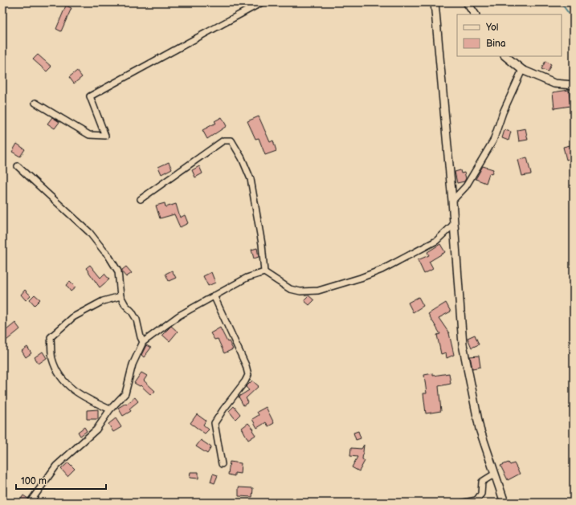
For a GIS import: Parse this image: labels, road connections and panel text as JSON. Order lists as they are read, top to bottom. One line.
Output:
{"legend":["Yol","Bina"],"scale_bar":"100 m"}
